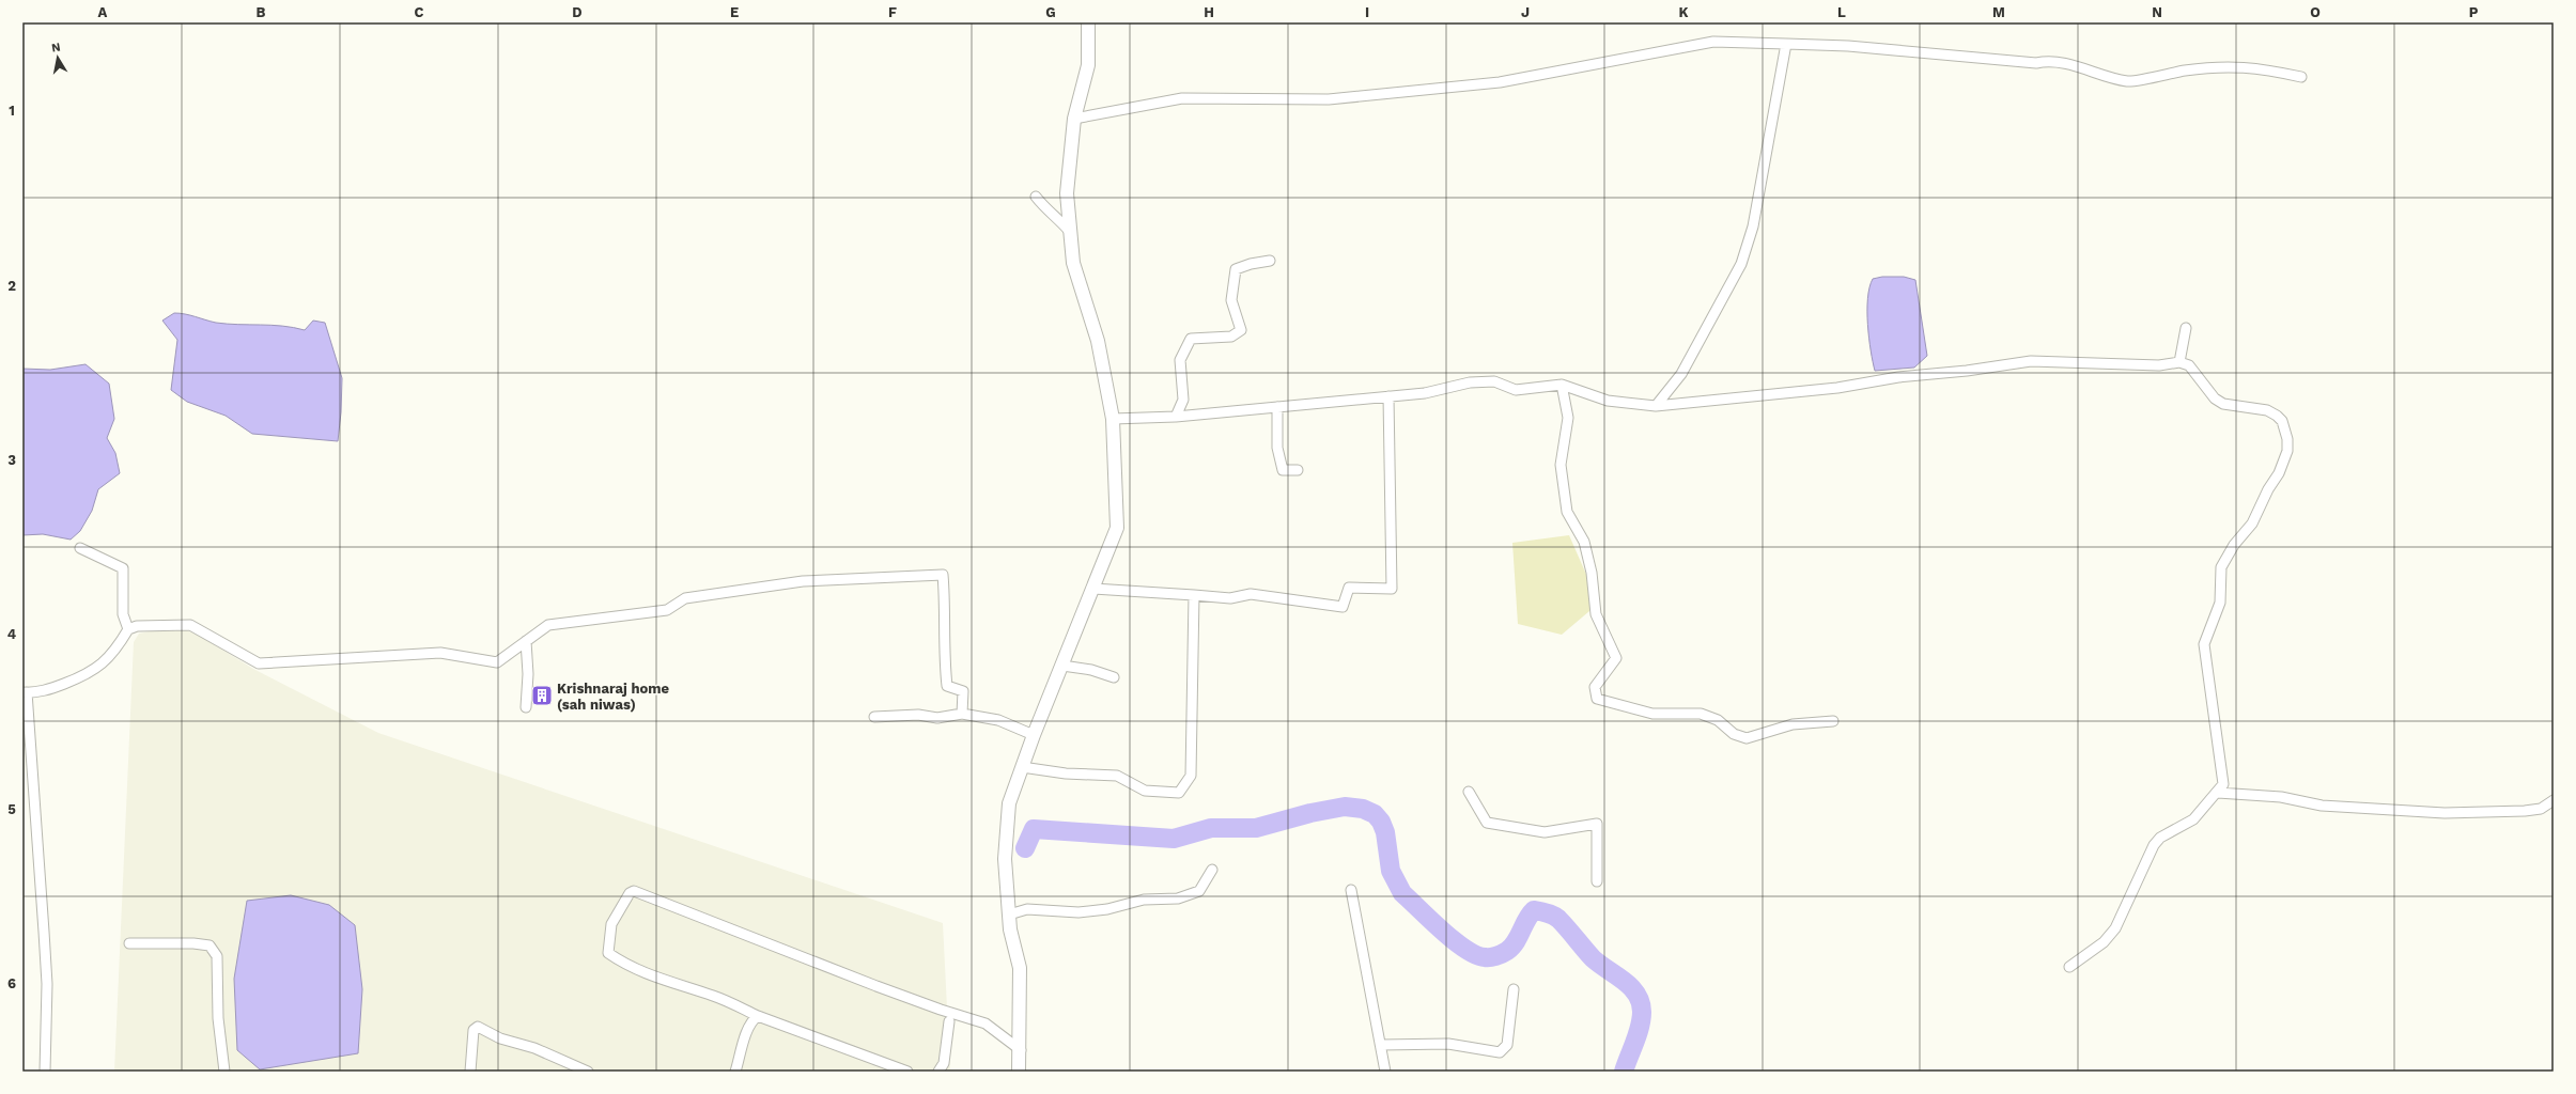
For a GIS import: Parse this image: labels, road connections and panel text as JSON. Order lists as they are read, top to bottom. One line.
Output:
{"places":{"building":["Krishnaraj home (sah niwas)"]},"north":"top","grid":{"columns":["A","B","C","D","E","F","G","H","I","J","K","L","M","N","O","P"],"rows":["1","2","3","4","5","6"]}}
